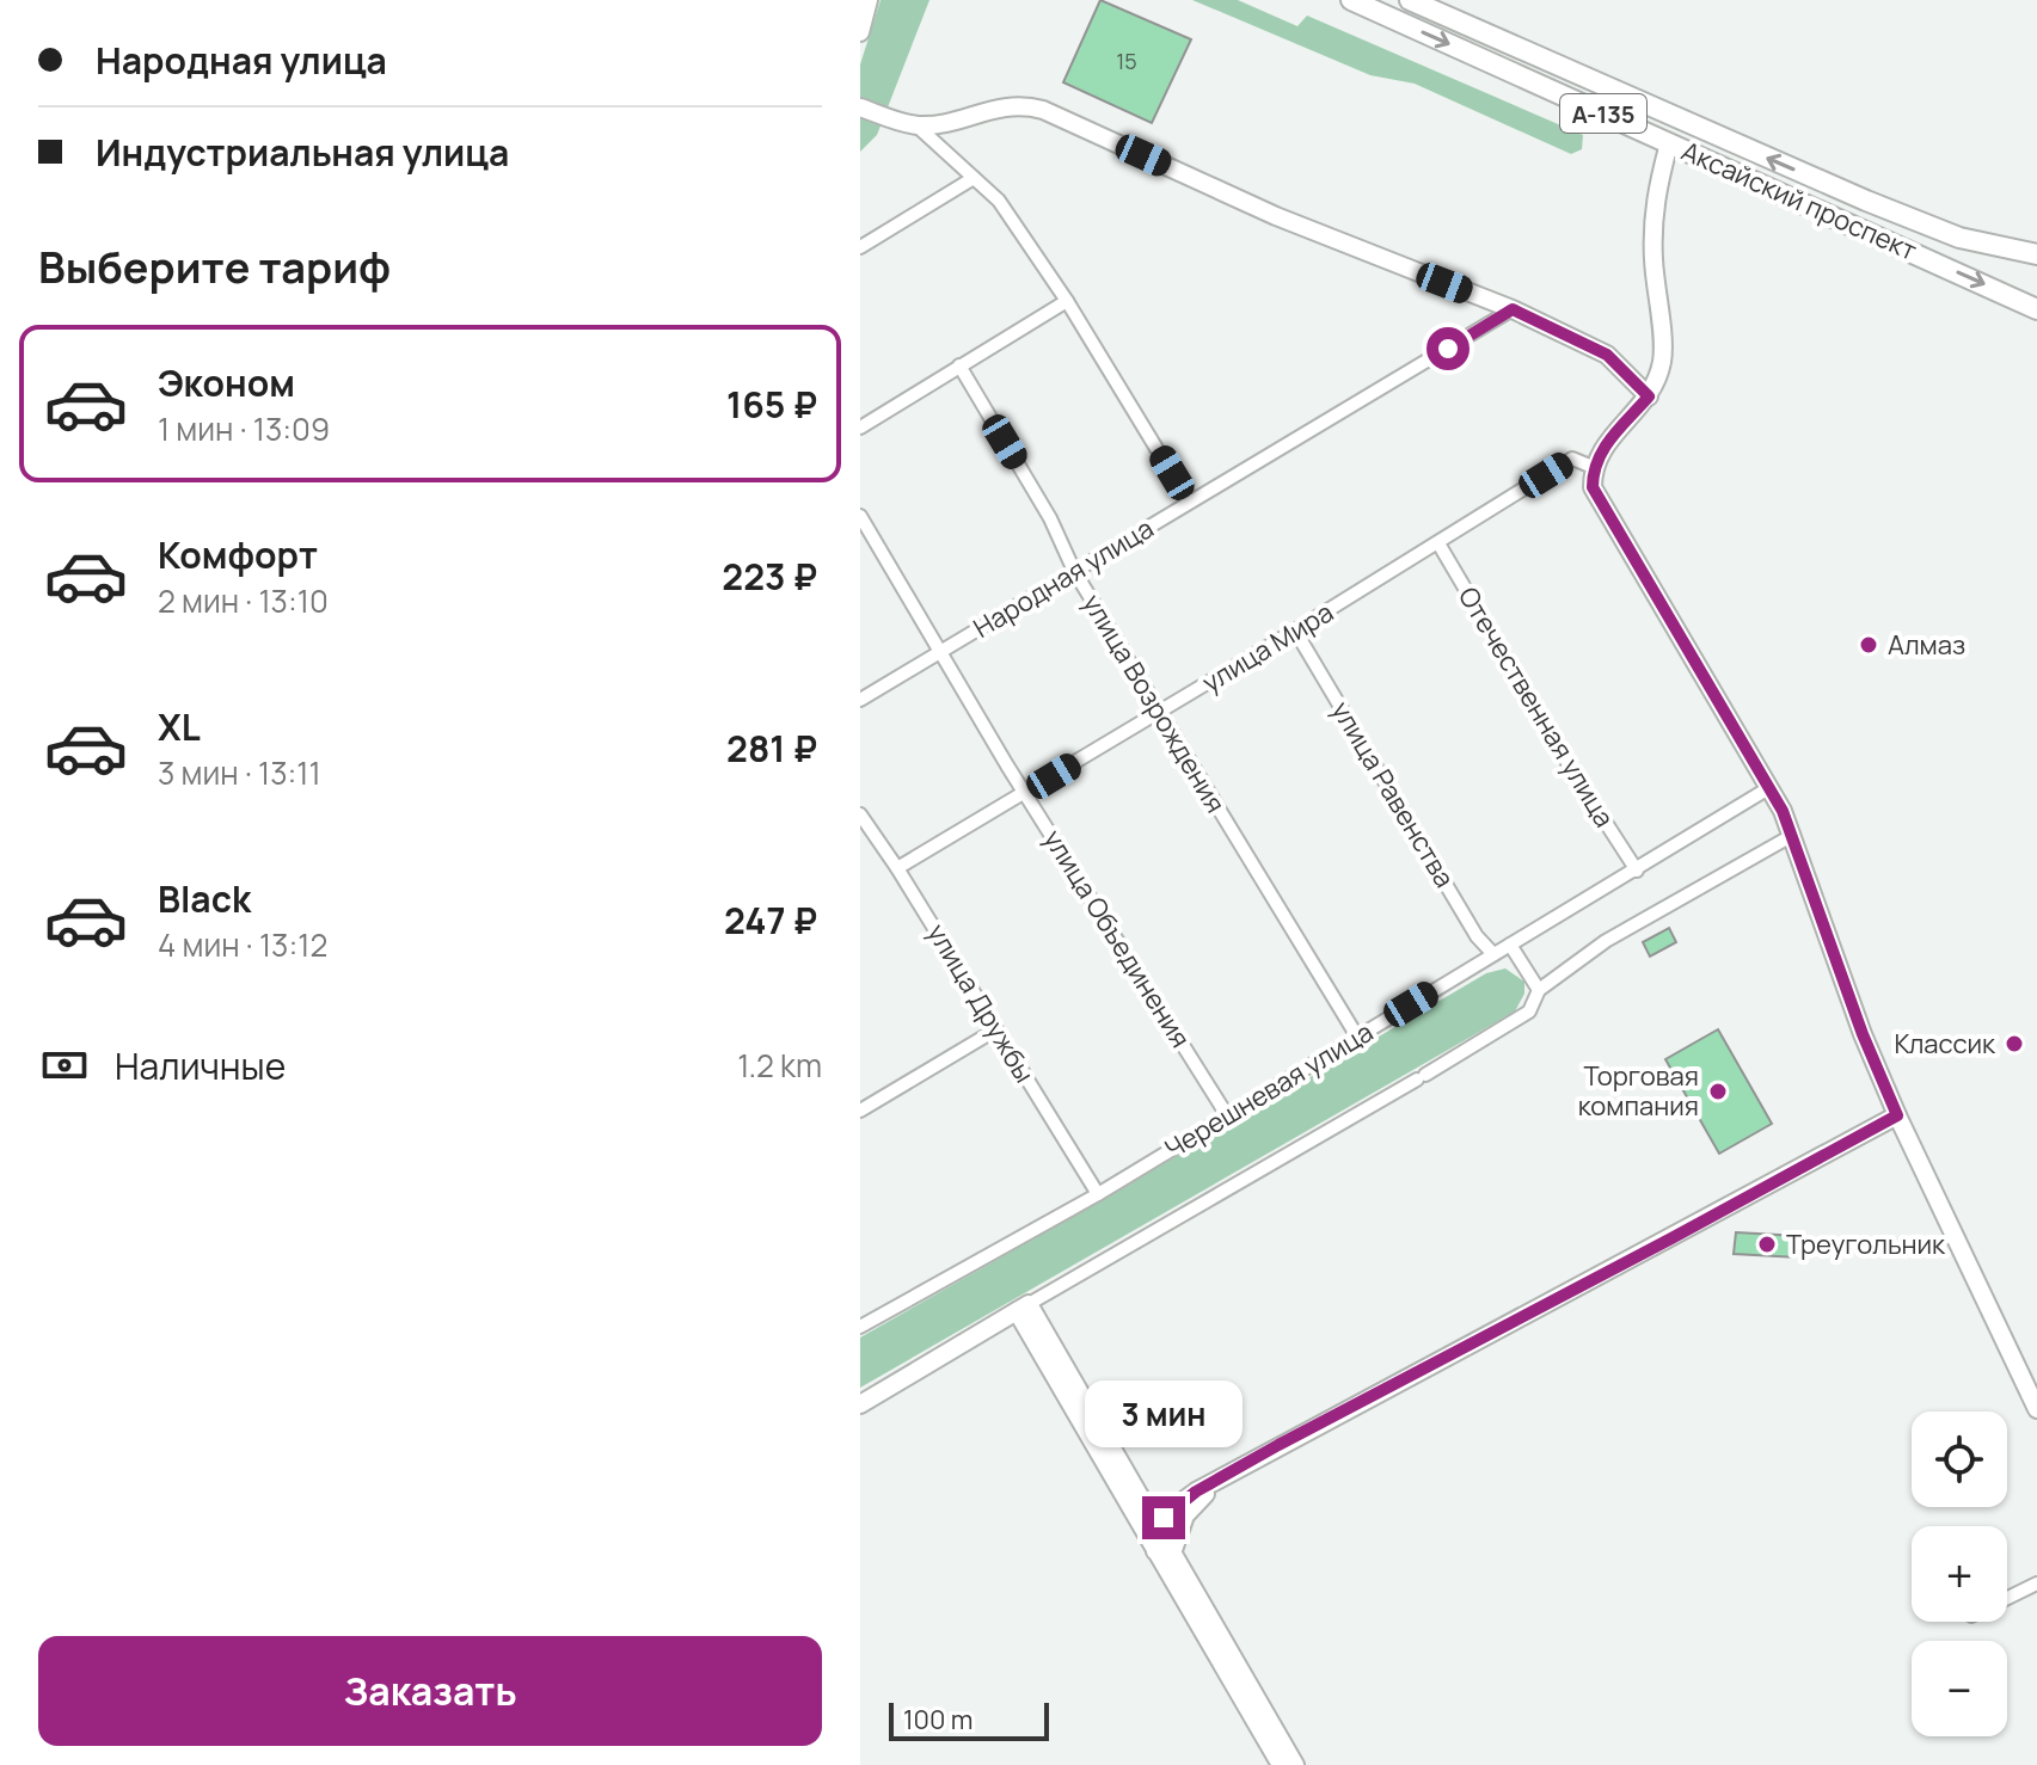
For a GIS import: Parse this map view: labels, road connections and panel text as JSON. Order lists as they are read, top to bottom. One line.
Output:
{"streets":{"main road":["А-135","Аксайский проспект"],"street":["Народная улица","улица Мира","улица Возрождения","Отечественная улица","улица Равенства","улица Объединения","улица Дружбы","Черешневая улица"]},"crossings":[["Народная улица","улица Возрождения"],["Народная улица","улица Объединения"],["улица Мира","улица Возрождения"],["улица Мира","Отечественная улица"],["улица Мира","улица Равенства"],["улица Мира","улица Объединения"],["улица Мира","улица Дружбы"],["улица Возрождения","Черешневая улица"],["Отечественная улица","Черешневая улица"],["улица Равенства","Черешневая улица"],["улица Объединения","Черешневая улица"],["улица Дружбы","Черешневая улица"]],"places":["Алмаз","Классик","Торговая компания","Треугольник"],"house_numbers":["15"],"scale_bar":"100 m","page":{"banner":["Народная улица","Индустриальная улица"],"heading":"Выберите тариф","list":[{"name":"Эконом","note":"1 мин · 13:09","value":"165 ₽"},{"name":"Комфорт","note":"2 мин · 13:10","value":"223 ₽"},{"name":"XL","note":"3 мин · 13:11","value":"281 ₽"},{"name":"Black","note":"4 мин · 13:12","value":"247 ₽"}],"pay":["Наличные","1.2 km"],"bubble":"3 мин","map_buttons":["+","−"],"buttons":"Заказать","scale":"100 m"}}
